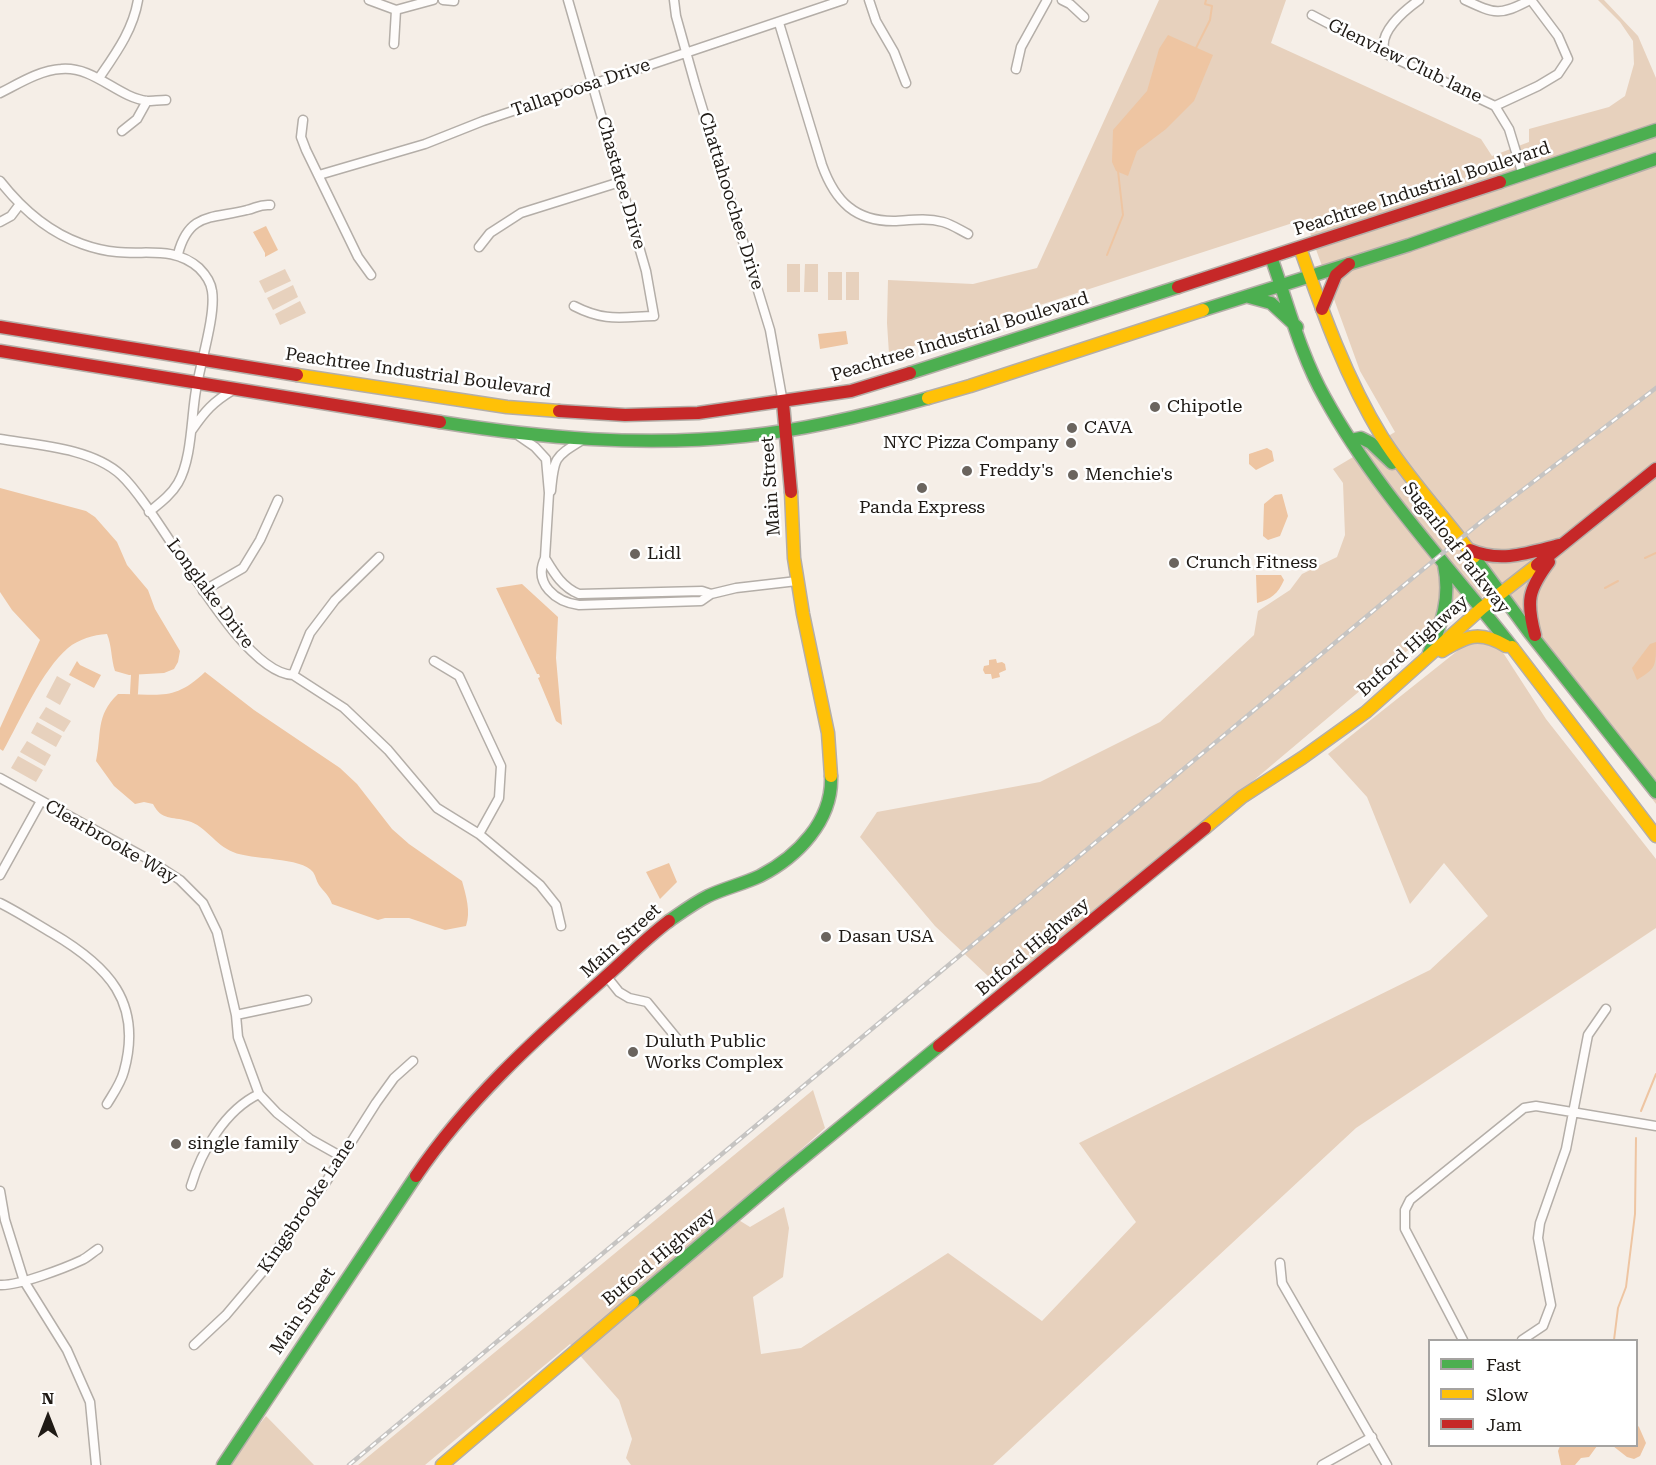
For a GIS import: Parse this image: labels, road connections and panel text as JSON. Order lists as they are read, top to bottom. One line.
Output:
{"streets":{"main road":["Peachtree Industrial Boulevard","Main Street","Sugarloaf Parkway","Buford Highway"],"street":["Glenview Club lane","Tallapoosa Drive","Chastatee Drive","Chattahoochee Drive","Longlake Drive","Clearbrooke Way","Kingsbrooke Lane"]},"crossings":[["Glenview Club lane","Peachtree Industrial Boulevard"],["Tallapoosa Drive","Chastatee Drive"],["Tallapoosa Drive","Chattahoochee Drive"],["Peachtree Industrial Boulevard","Chattahoochee Drive"],["Peachtree Industrial Boulevard","Main Street"],["Peachtree Industrial Boulevard","Sugarloaf Parkway"],["Chattahoochee Drive","Main Street"],["Sugarloaf Parkway","Buford Highway"],["Clearbrooke Way","Kingsbrooke Lane"]],"places":["Chipotle","CAVA","NYC Pizza Company","Freddy's","Menchie's","Panda Express","Lidl","Crunch Fitness","Dasan USA","Duluth Public Works Complex","single family"],"legend":["Fast","Slow","Jam"],"north":"top"}
